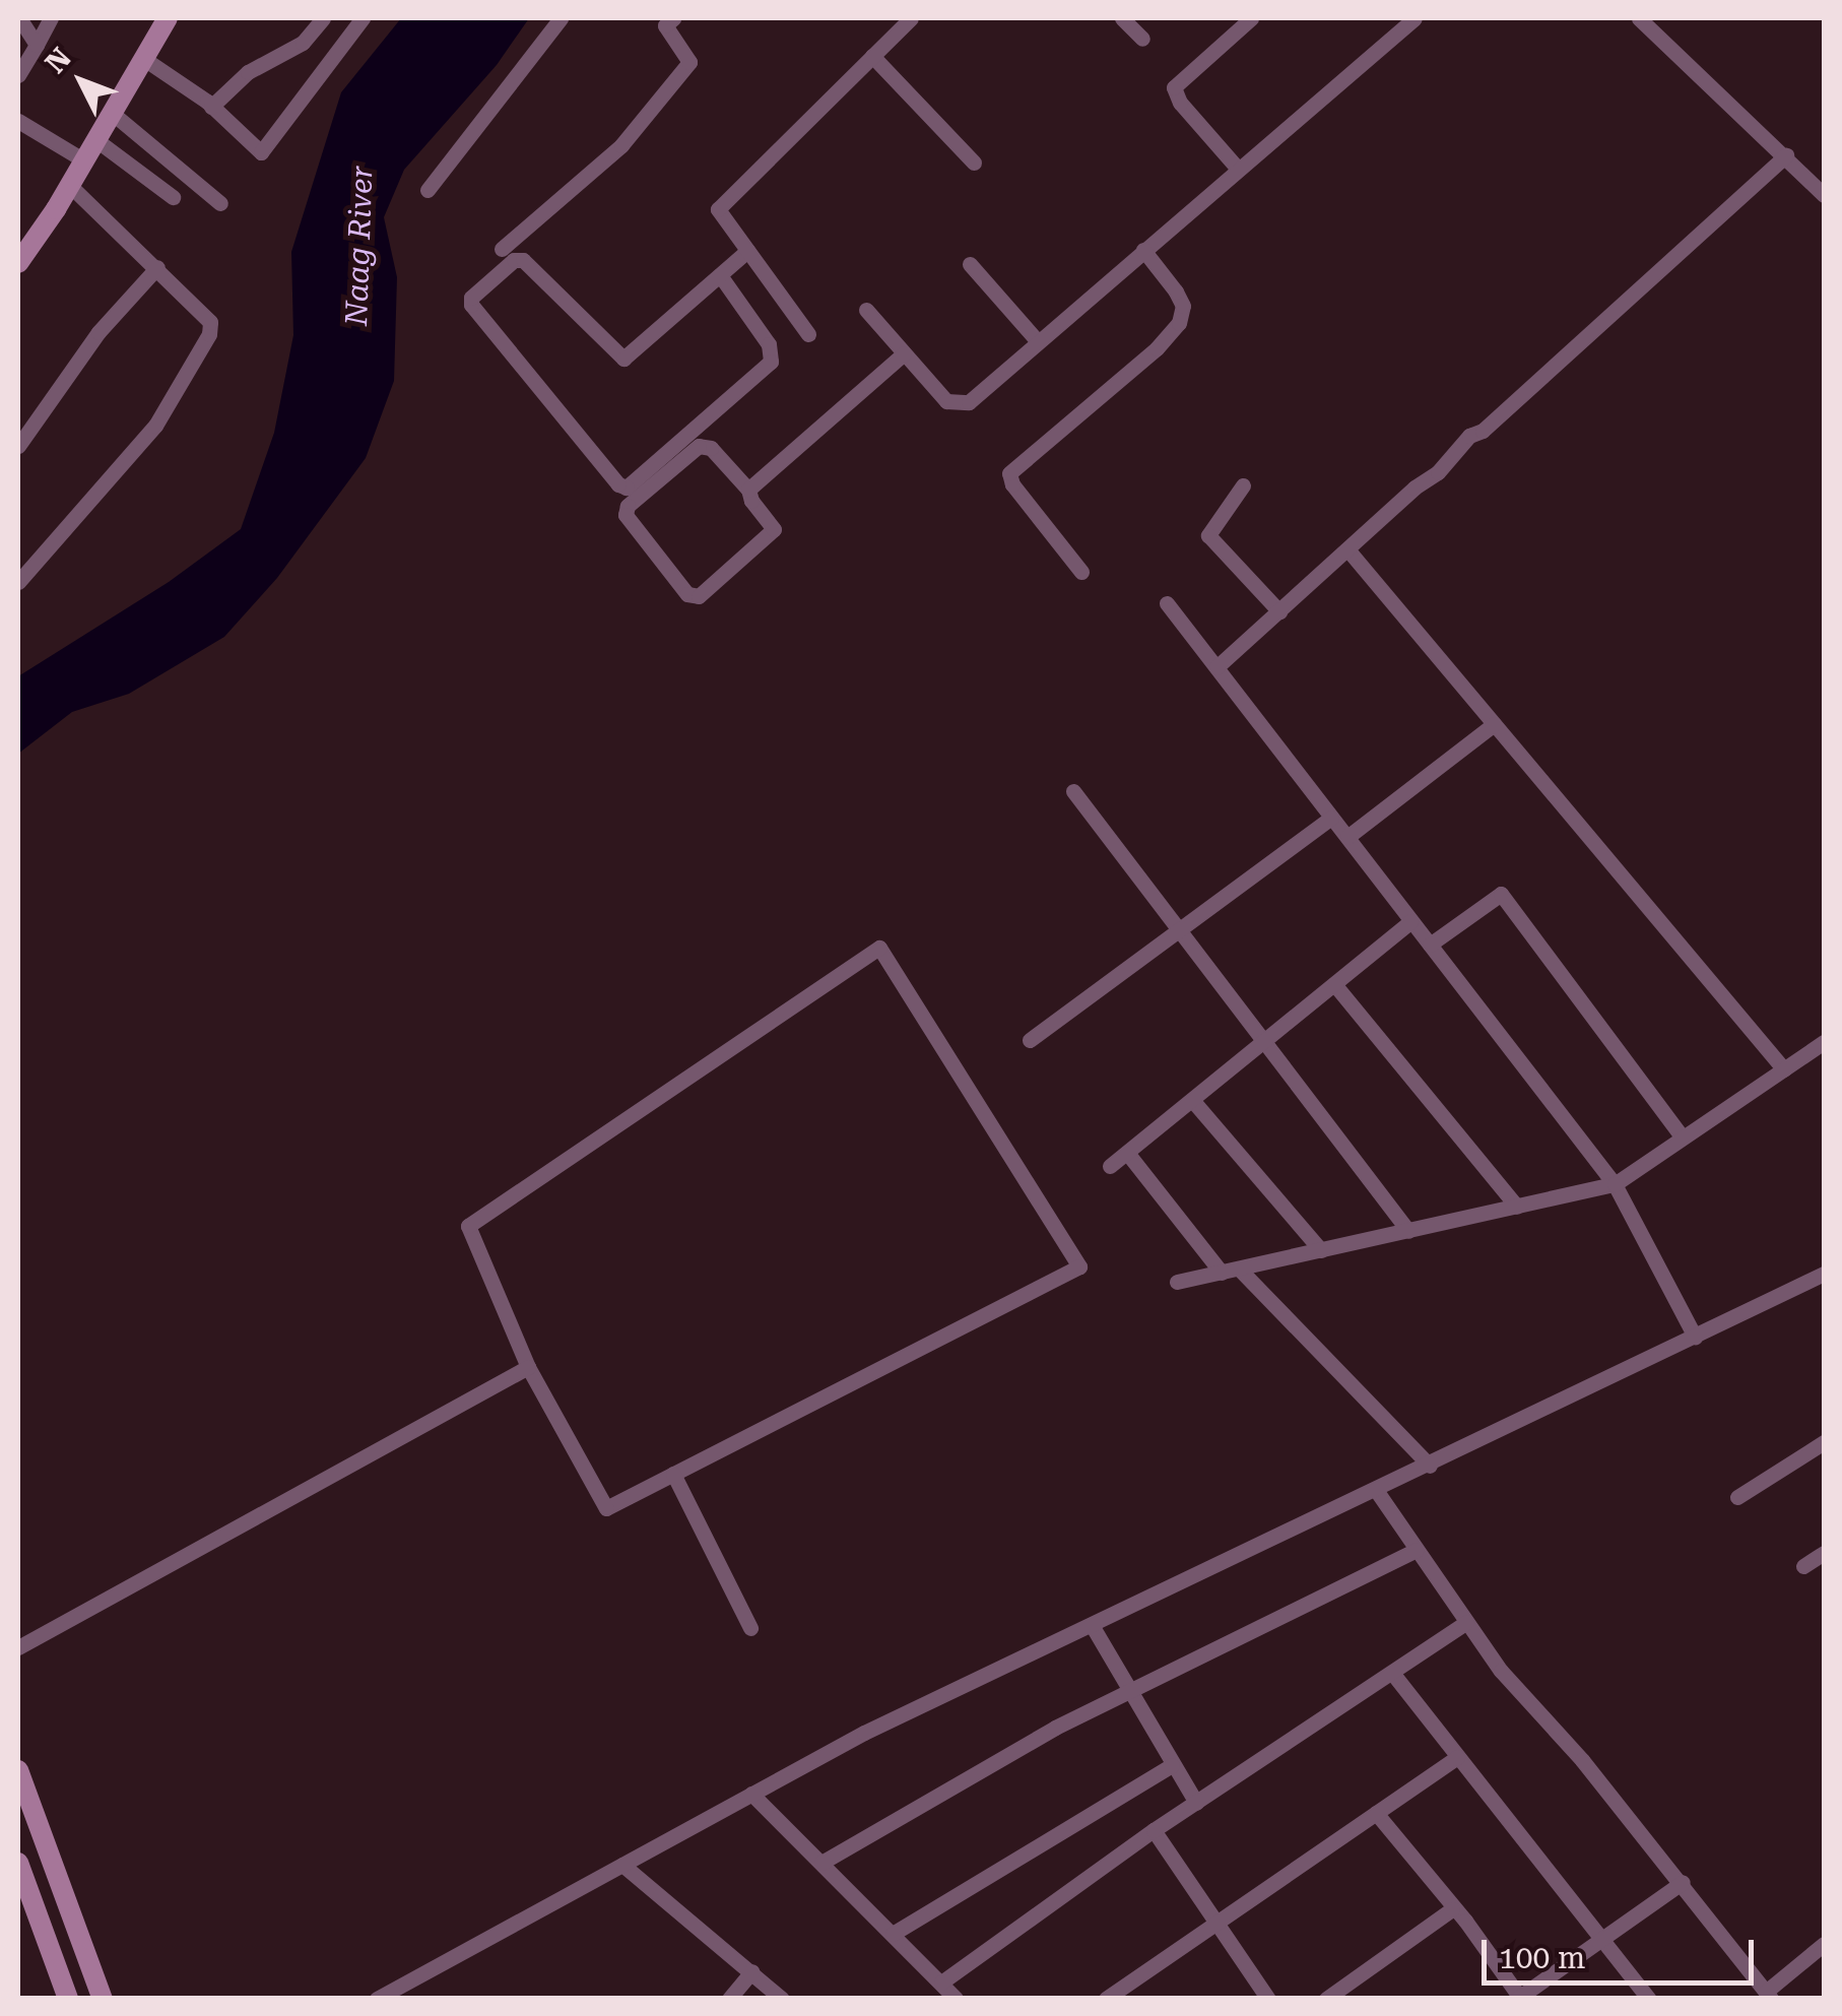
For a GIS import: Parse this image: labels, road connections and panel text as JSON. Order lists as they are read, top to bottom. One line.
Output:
{"water":["Naag River"],"scale_bar":"100 m","north":"top left"}
